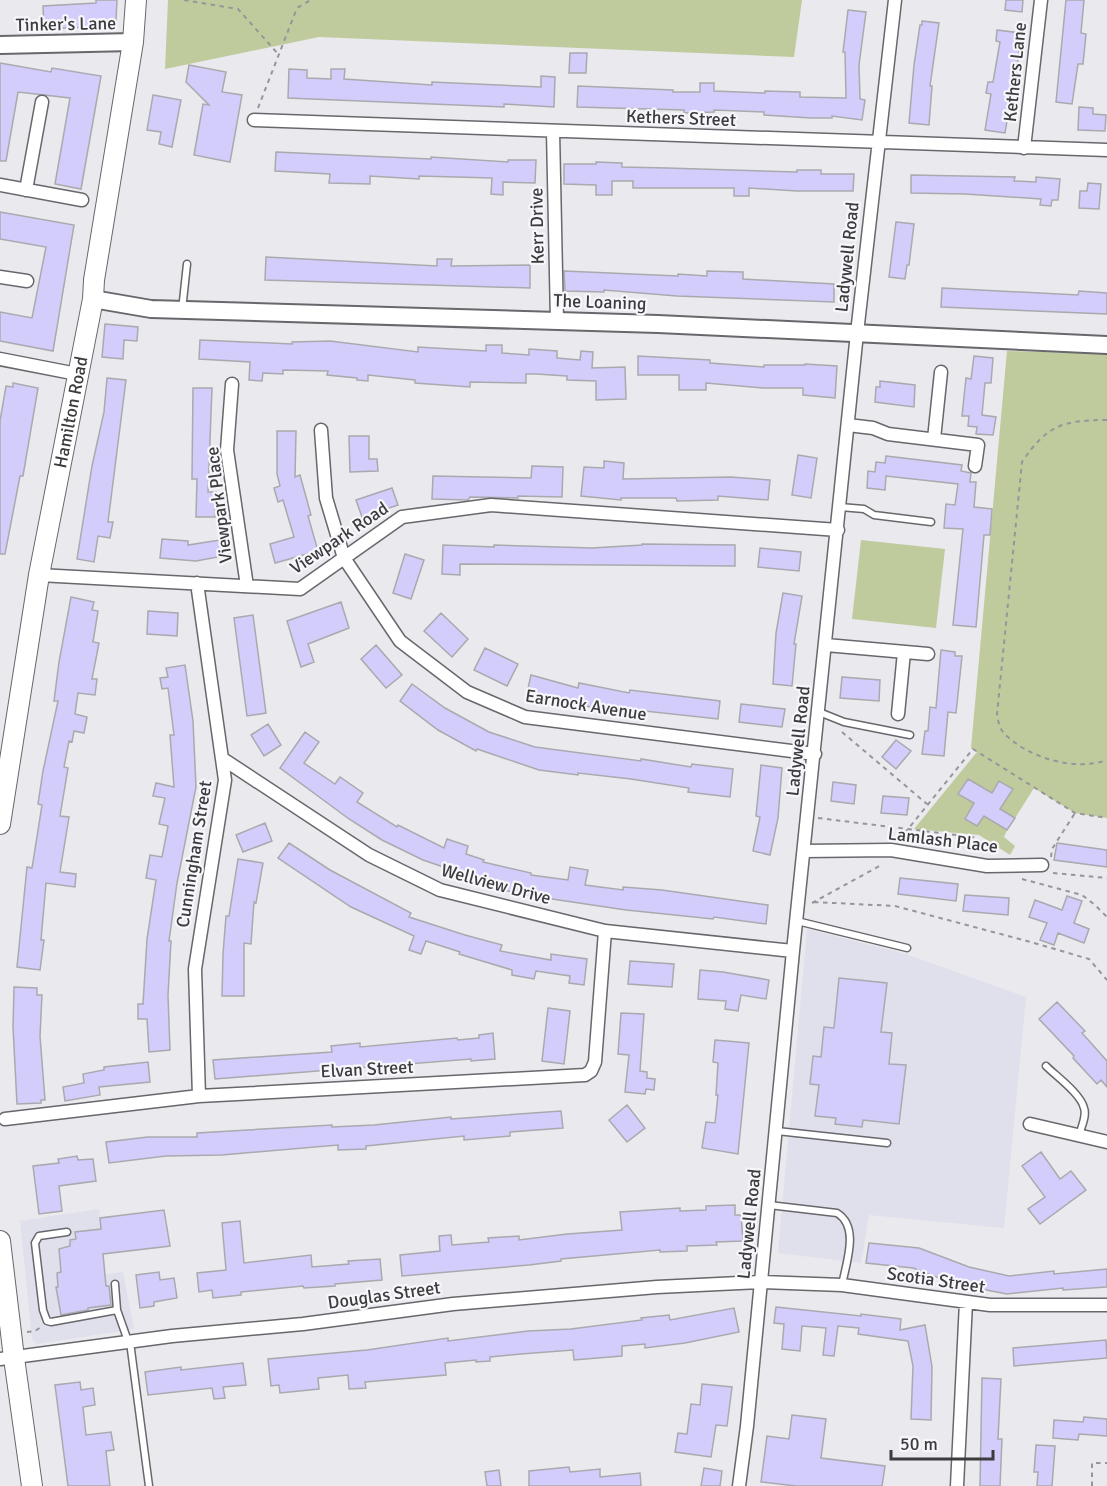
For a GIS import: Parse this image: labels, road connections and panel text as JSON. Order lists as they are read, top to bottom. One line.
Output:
{"streets":{"main road":["Hamilton Road"],"street":["Tinker's Lane","Kethers Lane","Kethers Street","Kerr Drive","Ladywell Road","The Loaning","Viewpark Place","Viewpark Road","Earnock Avenue","Lamlash Place","Cunningham Street","Wellview Drive","Elvan Street","Scotia Street","Douglas Street"]},"crossings":[["Tinker's Lane","Hamilton Road"],["Kethers Lane","Kethers Street"],["Kethers Street","Kerr Drive"],["Kethers Street","Ladywell Road"],["Kerr Drive","The Loaning"],["Ladywell Road","The Loaning"],["Ladywell Road","Viewpark Road"],["Ladywell Road","Earnock Avenue"],["Ladywell Road","Lamlash Place"],["Ladywell Road","Wellview Drive"],["Ladywell Road","Scotia Street"],["Ladywell Road","Douglas Street"],["The Loaning","Hamilton Road"],["Hamilton Road","Viewpark Road"],["Viewpark Place","Viewpark Road"],["Viewpark Road","Earnock Avenue"],["Viewpark Road","Cunningham Street"],["Cunningham Street","Wellview Drive"],["Cunningham Street","Elvan Street"],["Wellview Drive","Elvan Street"],["Scotia Street","Douglas Street"]],"scale_bar":"50 m"}
